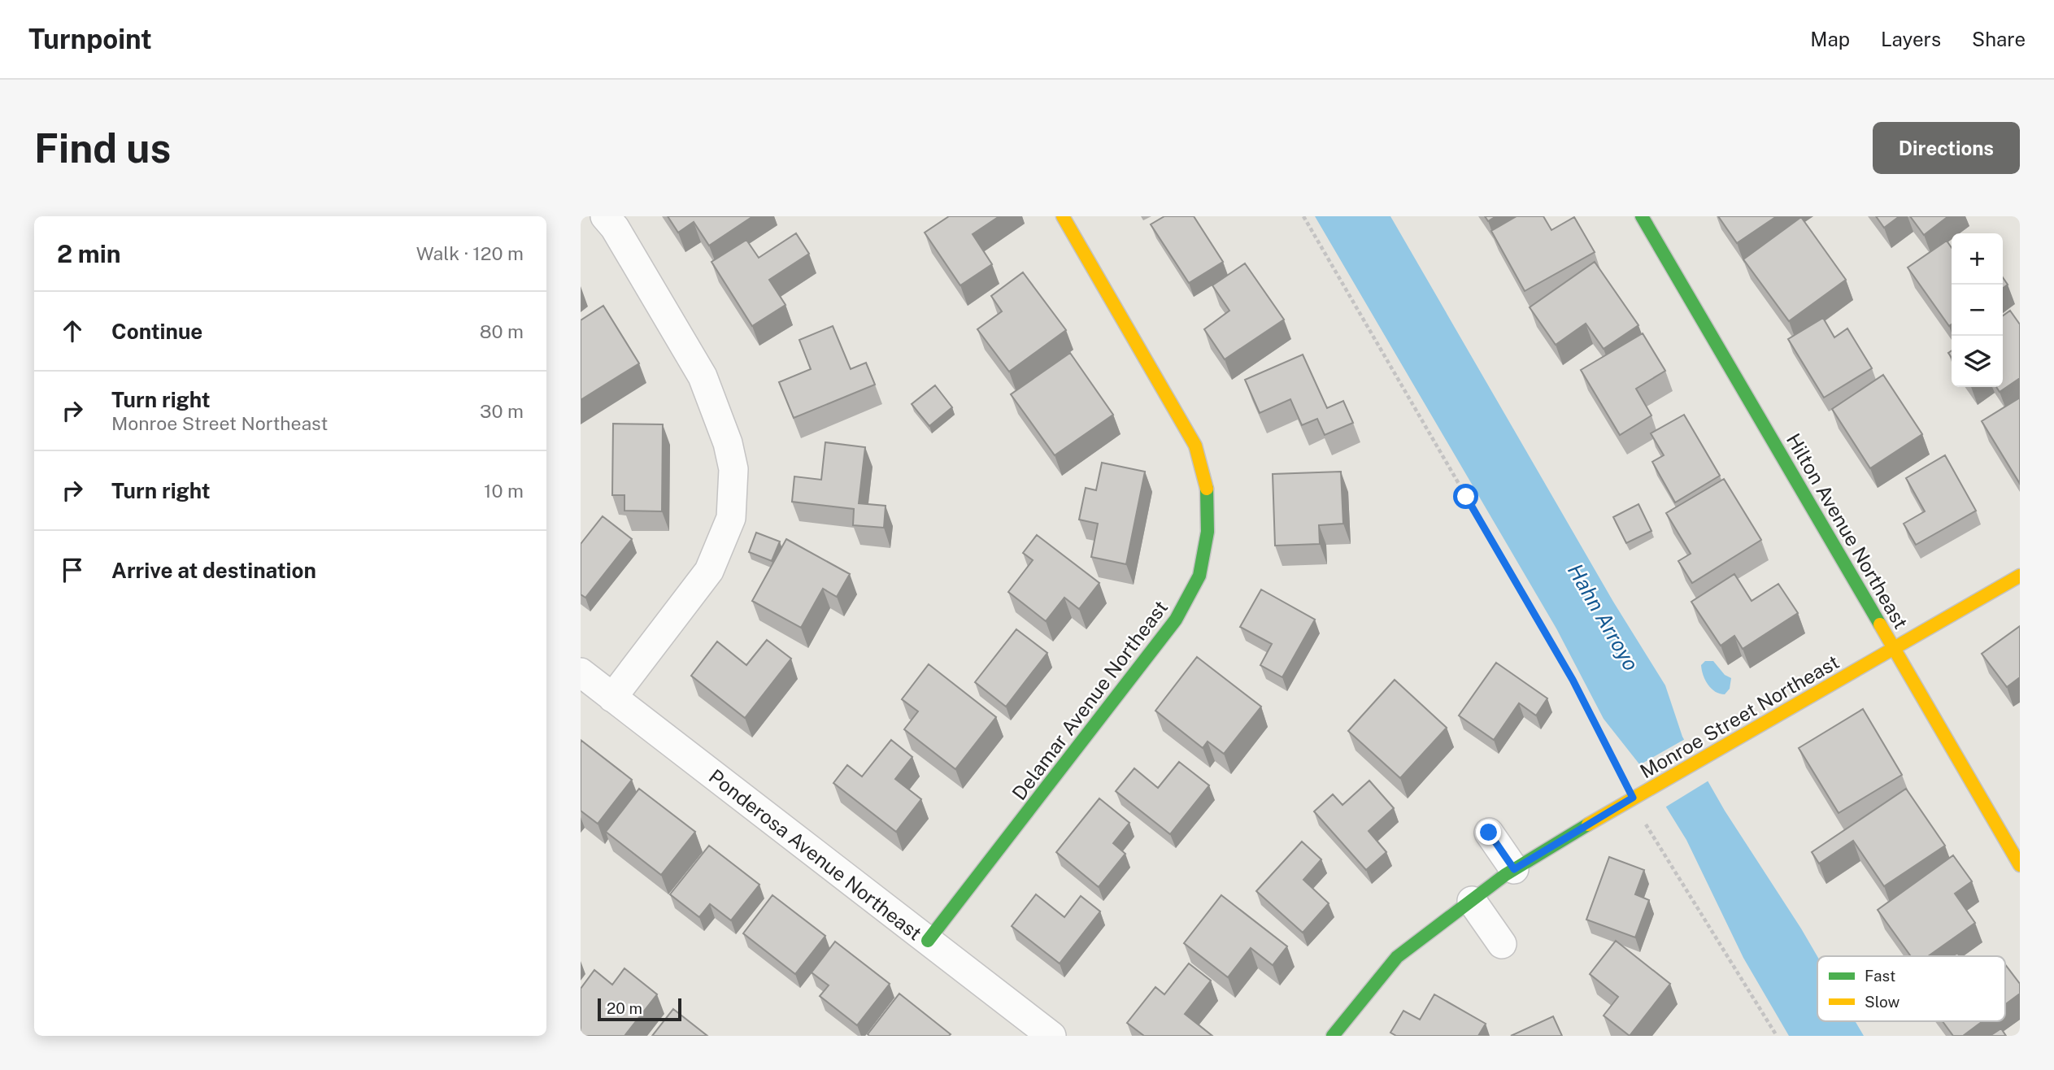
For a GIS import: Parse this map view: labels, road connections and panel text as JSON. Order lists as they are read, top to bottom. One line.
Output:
{"streets":{"street":["Hilton Avenue Northeast","Delamar Avenue Northeast","Monroe Street Northeast","Ponderosa Avenue Northeast"]},"crossings":[["Hilton Avenue Northeast","Monroe Street Northeast"],["Delamar Avenue Northeast","Ponderosa Avenue Northeast"]],"water":["Hahn Arroyo"],"legend":["Fast","Slow"],"scale_bar":"20 m","page":{"header":"Turnpoint","nav":["Map","Layers","Share"],"buttons":"Directions","title":"Find us","heading":["2 min","Walk · 120 m"],"map_buttons":["+","−"],"list":[["Continue","80 m"],["Turn right","Monroe Street Northeast","30 m"],["Turn right","10 m"],"Arrive at destination"],"scale":"20 m"}}
